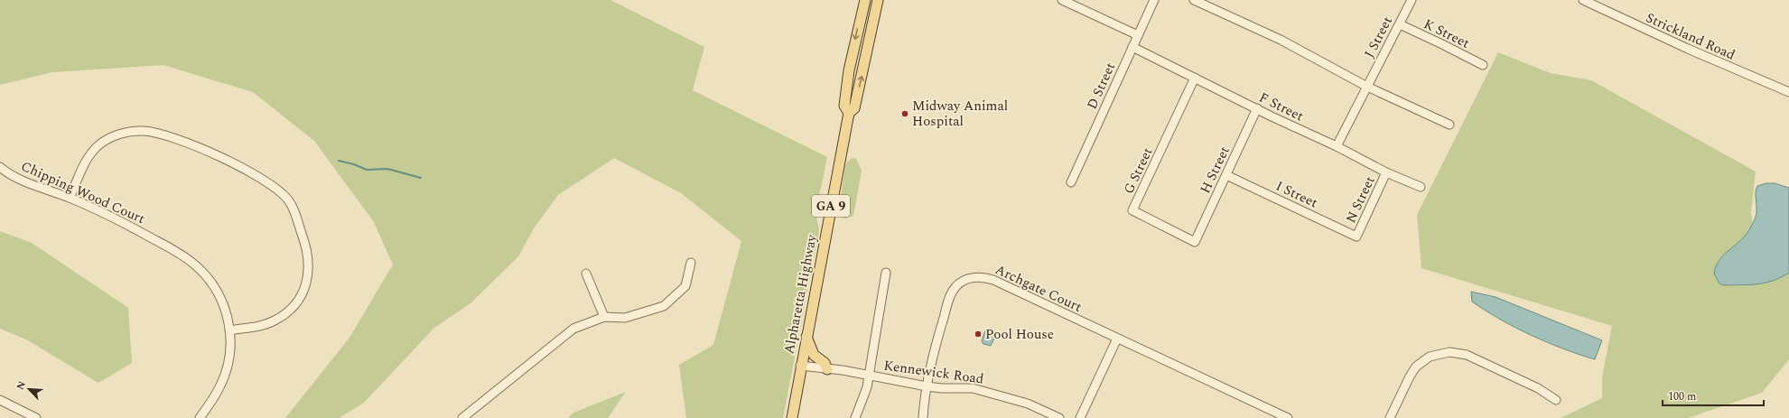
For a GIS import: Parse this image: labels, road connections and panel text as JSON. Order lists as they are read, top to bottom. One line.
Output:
{"streets":{"main road":["GA 9","Alpharetta Highway"],"street":["K Street","Strickland Road","J Street","D Street","F Street","H Street","G Street","Chipping Wood Court","I Street","N Street","Archgate Court","Kennewick Road"]},"crossings":[["K Street","J Street"],["D Street","F Street"],["F Street","H Street"],["F Street","G Street"],["F Street","N Street"],["H Street","G Street"],["H Street","I Street"],["I Street","N Street"],["GA 9","Alpharetta Highway"],["Archgate Court","Kennewick Road"],["Alpharetta Highway","Kennewick Road"]],"places":["Midway Animal Hospital","Pool House"],"scale_bar":"100 m","north":"top left"}
